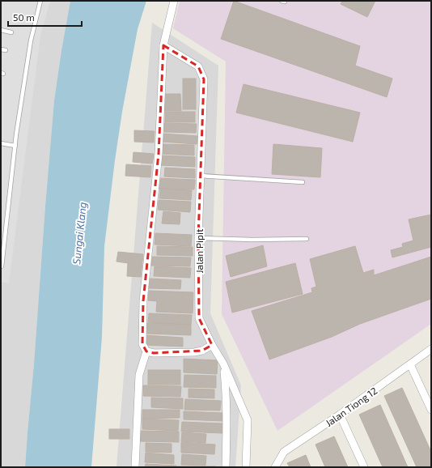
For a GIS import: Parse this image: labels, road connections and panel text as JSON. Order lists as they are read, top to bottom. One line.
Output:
{"streets":{"street":["Jalan Pipit","Jalan Tiong 12"]},"water":["Sungai Klang"],"scale_bar":"50 m"}
